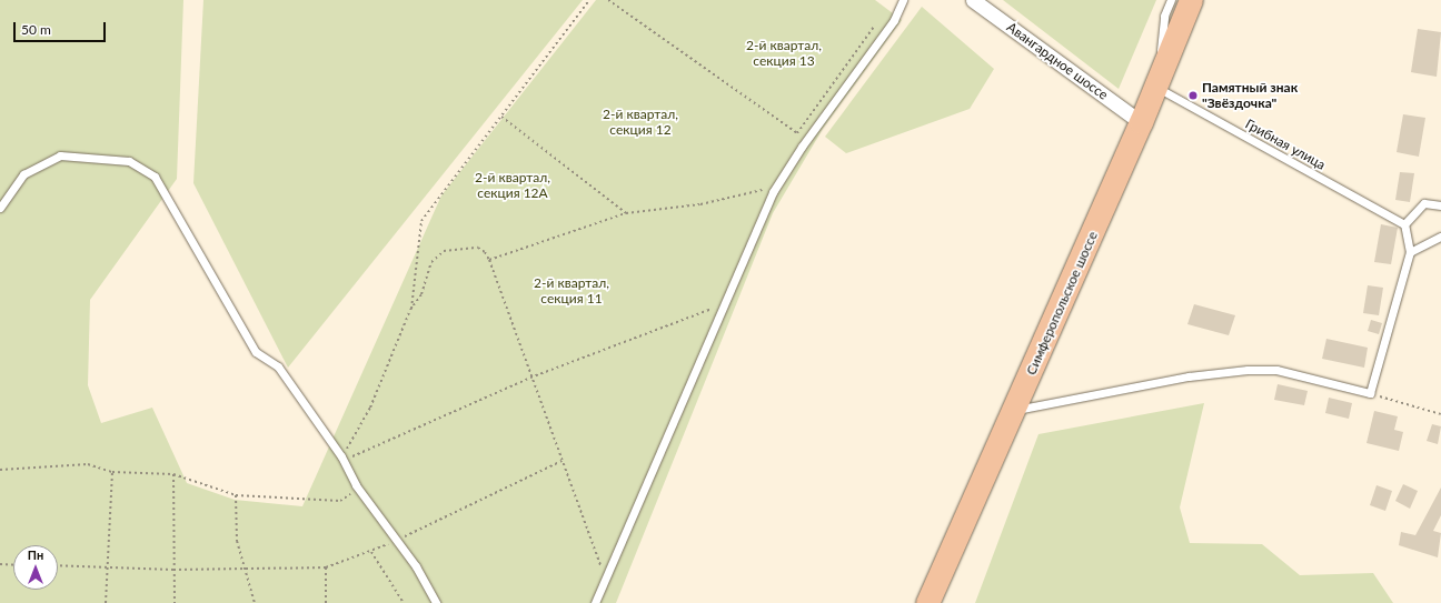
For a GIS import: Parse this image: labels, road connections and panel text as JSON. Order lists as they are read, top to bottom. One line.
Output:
{"streets":{"main road":["Симферопольское шоссе"],"street":["Авангардное шоссе"],"lane":["Грибная улица"]},"crossings":[["Авангардное шоссе","Симферопольское шоссе"],["Грибная улица","Симферопольское шоссе"]],"parks":["2-й квартал, секция 13","2-й квартал, секция 12","2-й квартал, секция 12А","2-й квартал, секция 11"],"places":["Памятный знак \"Звёздочка\""],"scale_bar":"50 m","north":"top"}
